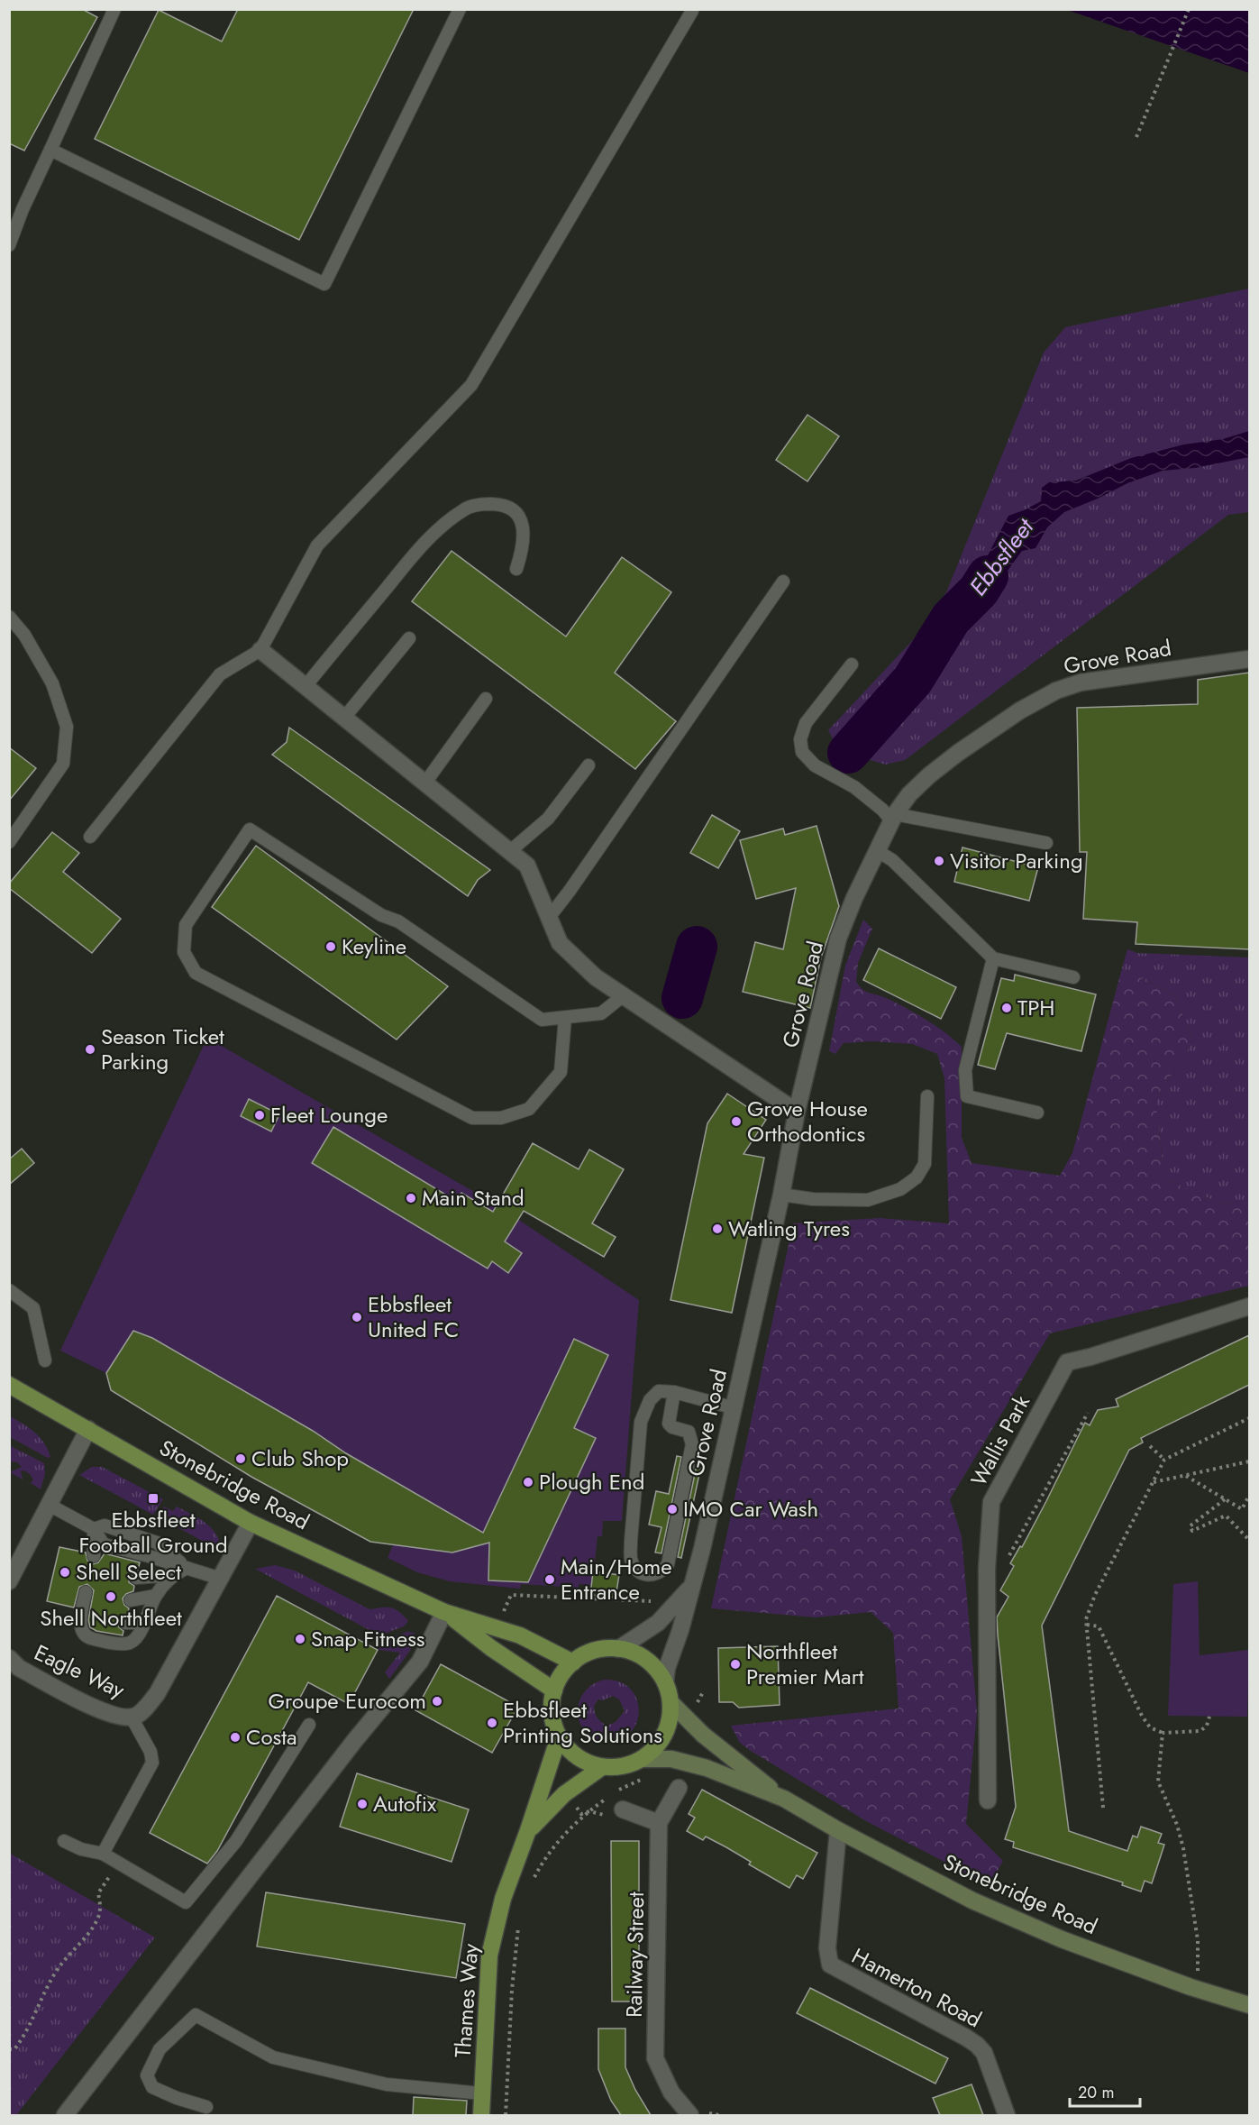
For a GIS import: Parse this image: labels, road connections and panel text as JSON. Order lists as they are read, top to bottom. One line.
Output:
{"streets":{"main road":["Stonebridge Road","Thames Way"],"street":["Grove Road","Wallis Park","Eagle Way","Railway Street","Hamerton Road"]},"crossings":[["Grove Road","Stonebridge Road"],["Grove Road","Thames Way"],["Stonebridge Road","Eagle Way"],["Stonebridge Road","Hamerton Road"],["Stonebridge Road","Thames Way"]],"water":["Ebbsfleet"],"places":{"other":["Visitor Parking","Keyline","TPH","Season Ticket Parking","Fleet Lounge","Grove House Orthodontics","Main Stand","Watling Tyres","Ebbsfleet United FC","Club Shop","Plough End","IMO Car Wash","Shell Select","Main/Home Entrance","Shell Northfleet","Snap Fitness","Northfleet Premier Mart","Groupe Eurocom","Ebbsfleet Printing Solutions","Costa","Autofix"],"transit":["Ebbsfleet Football Ground"]},"scale_bar":"20 m"}
